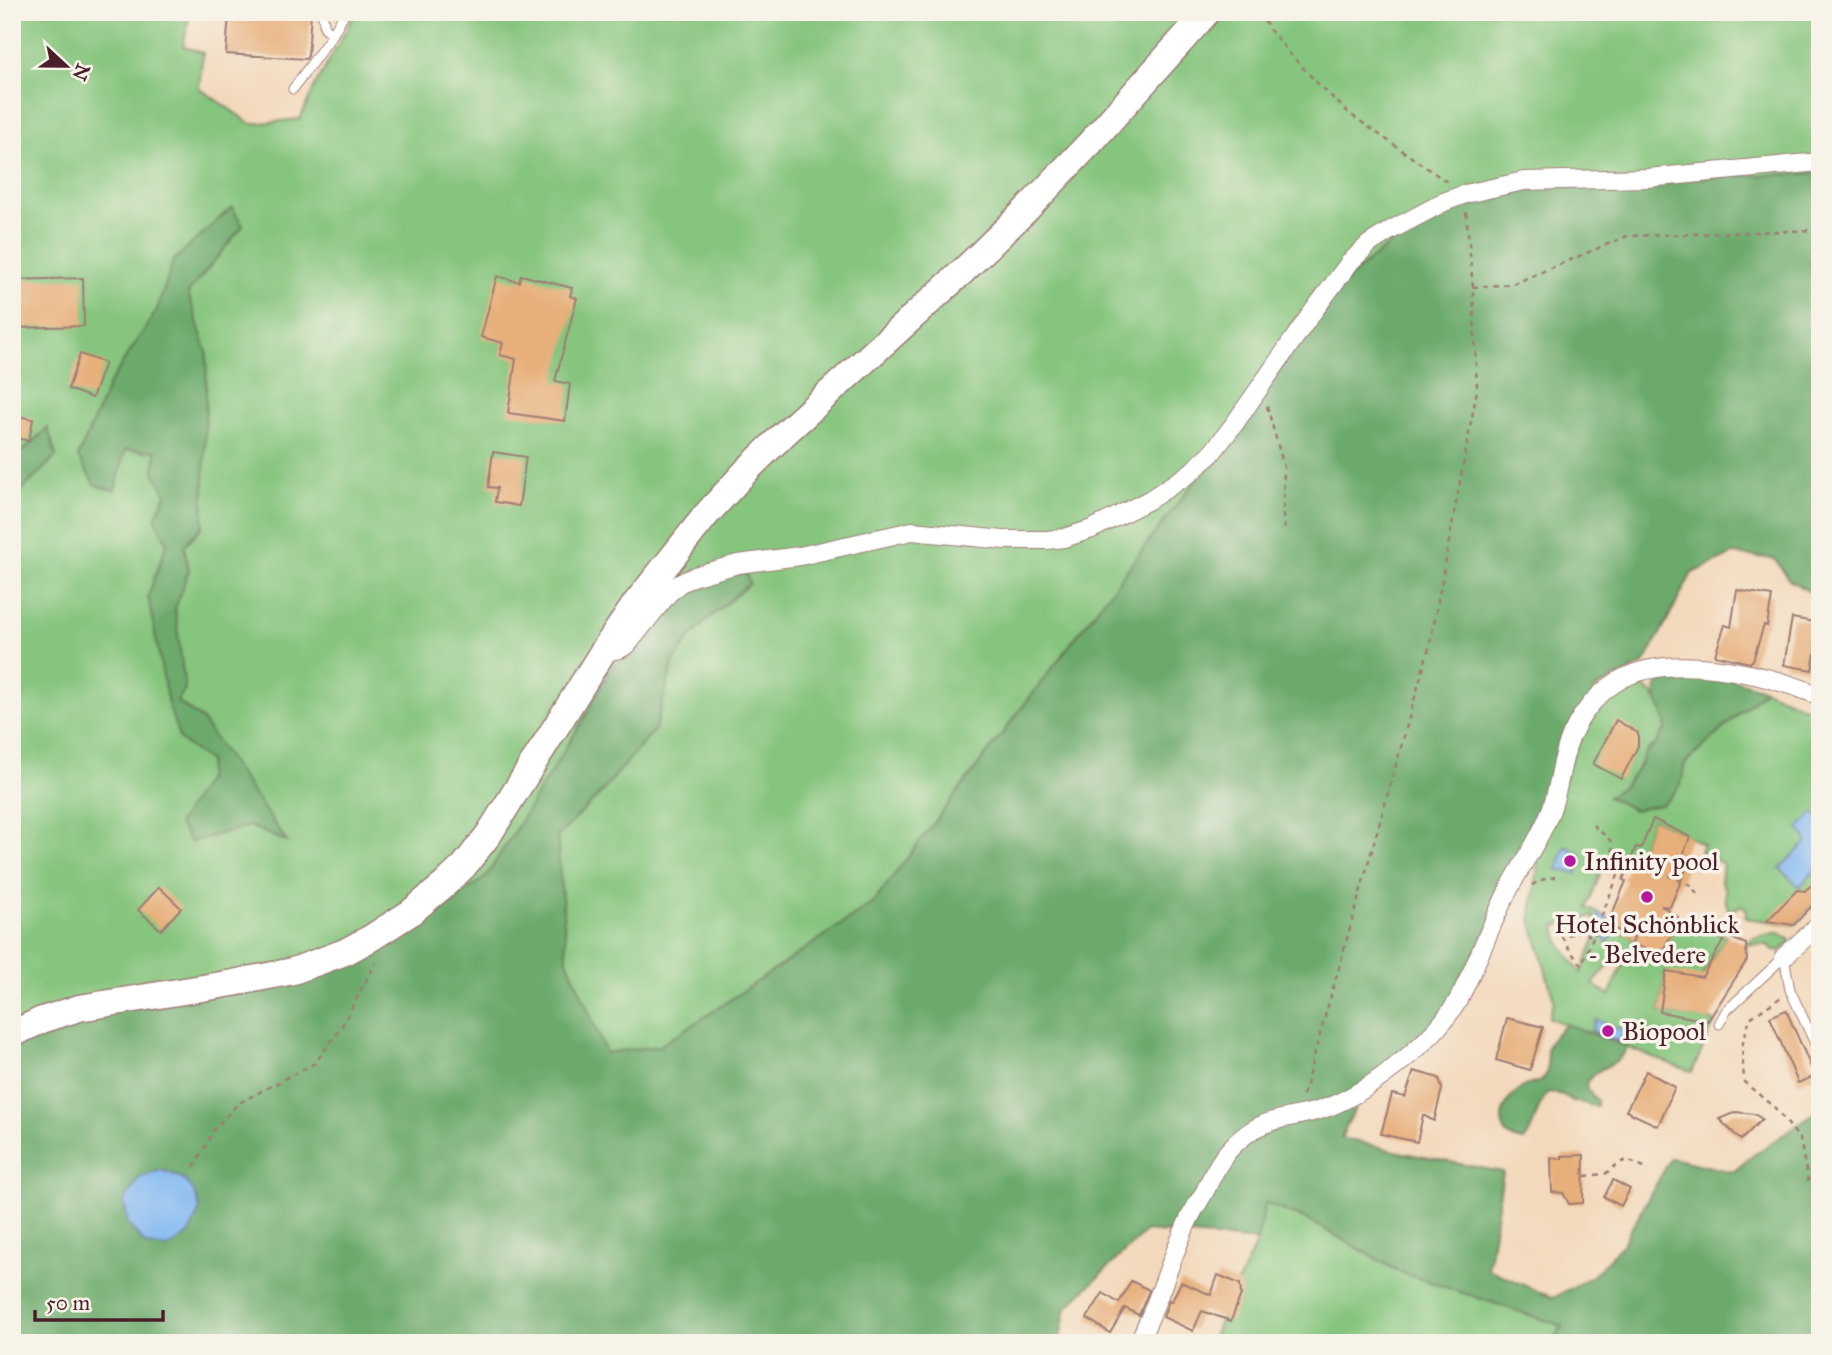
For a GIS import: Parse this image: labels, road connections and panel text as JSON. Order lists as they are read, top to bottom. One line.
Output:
{"places":["Infinity pool","Hotel Schönblick - Belvedere","Biopool"],"scale_bar":"50 m","north":"right"}
